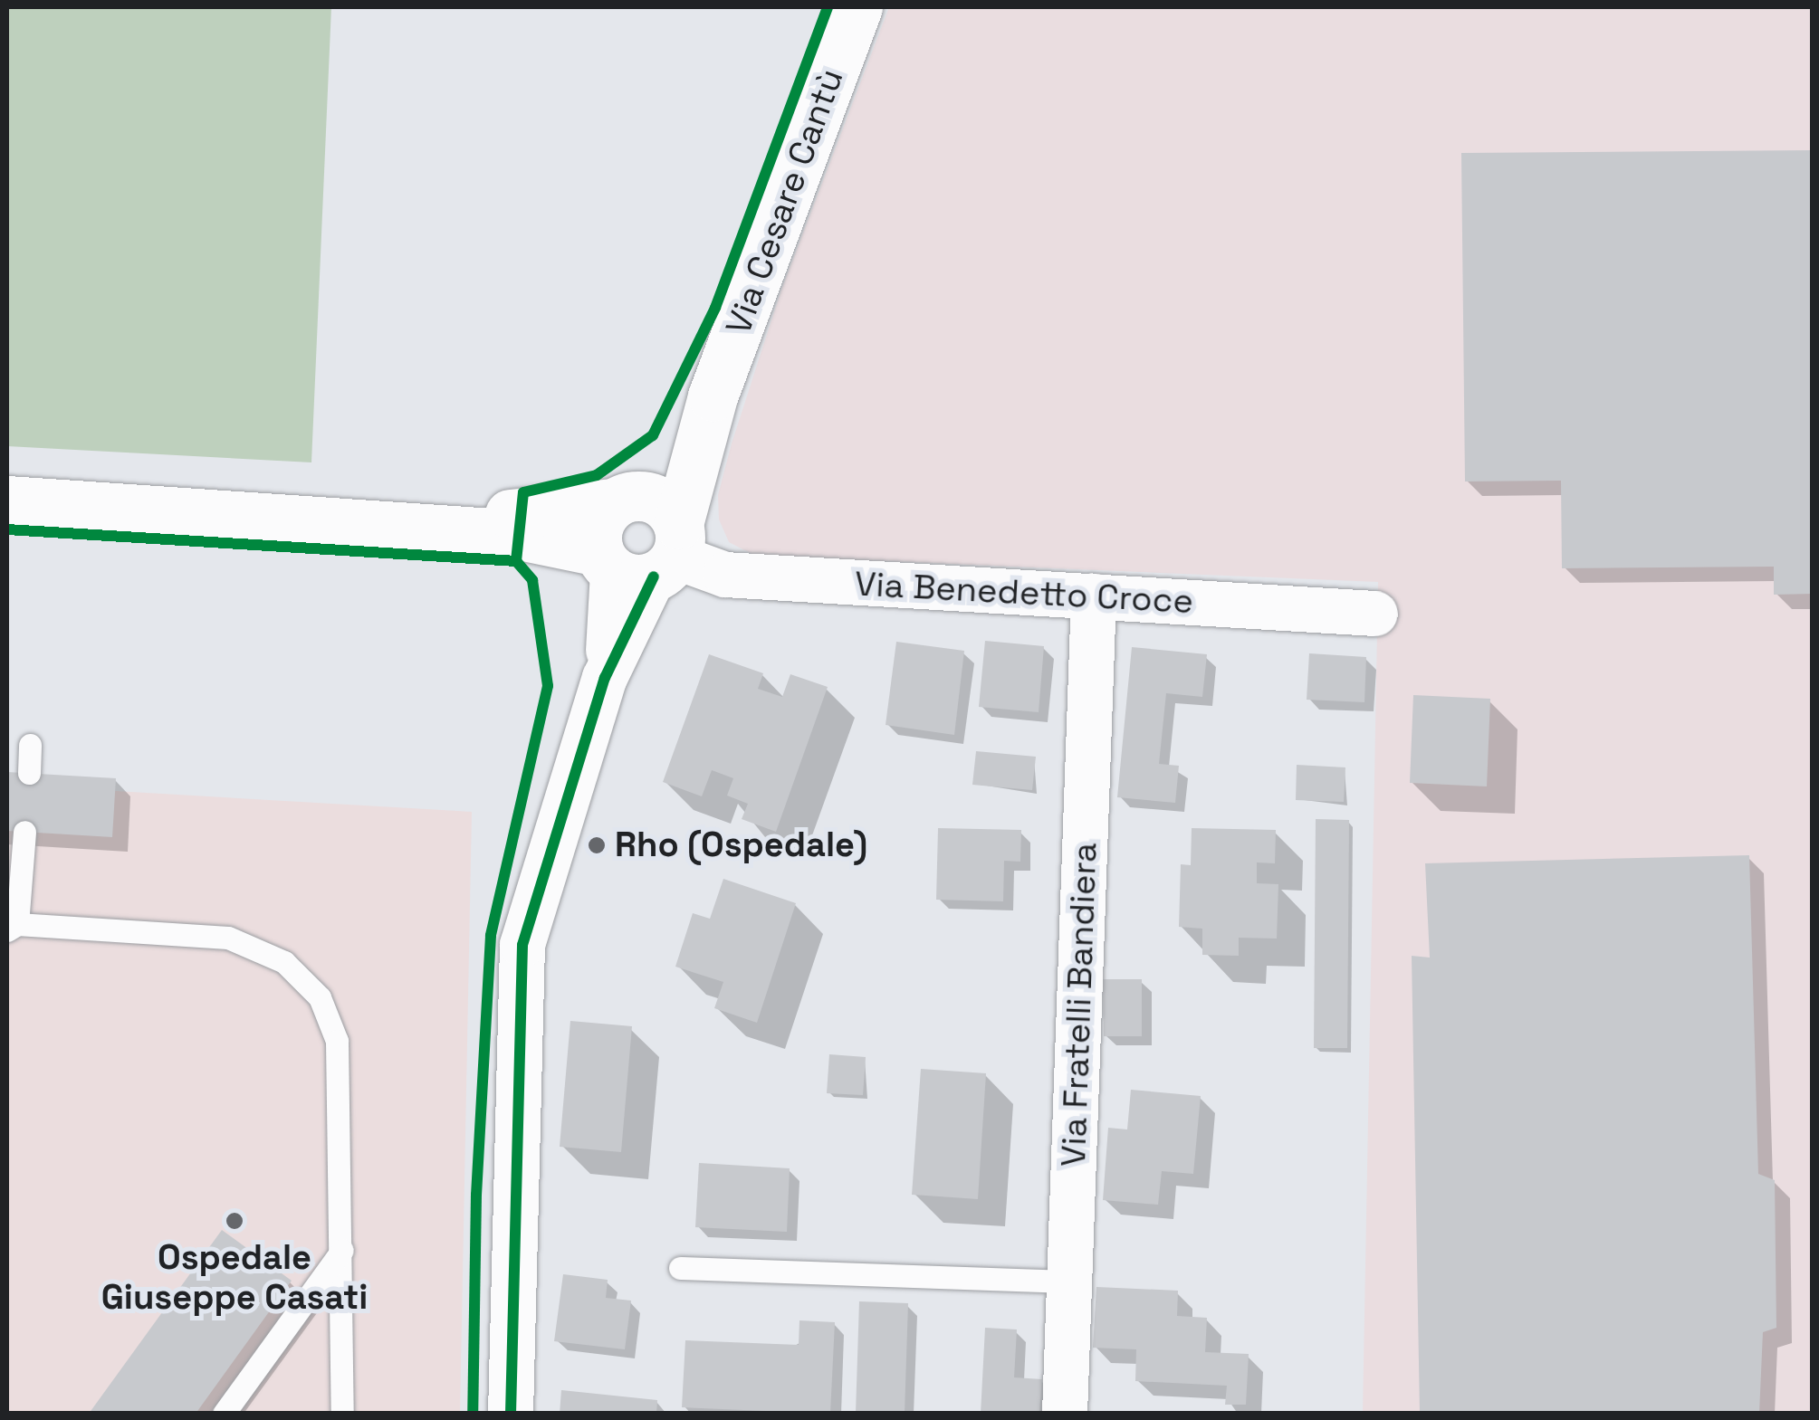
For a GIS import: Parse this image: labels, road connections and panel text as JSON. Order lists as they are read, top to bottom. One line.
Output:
{"streets":{"street":["Via Cesare Cantù","Via Benedetto Croce","Via Fratelli Bandiera"]},"crossings":[["Via Cesare Cantù","Via Benedetto Croce"],["Via Benedetto Croce","Via Fratelli Bandiera"]],"places":["Rho (Ospedale)","Ospedale Giuseppe Casati"]}
